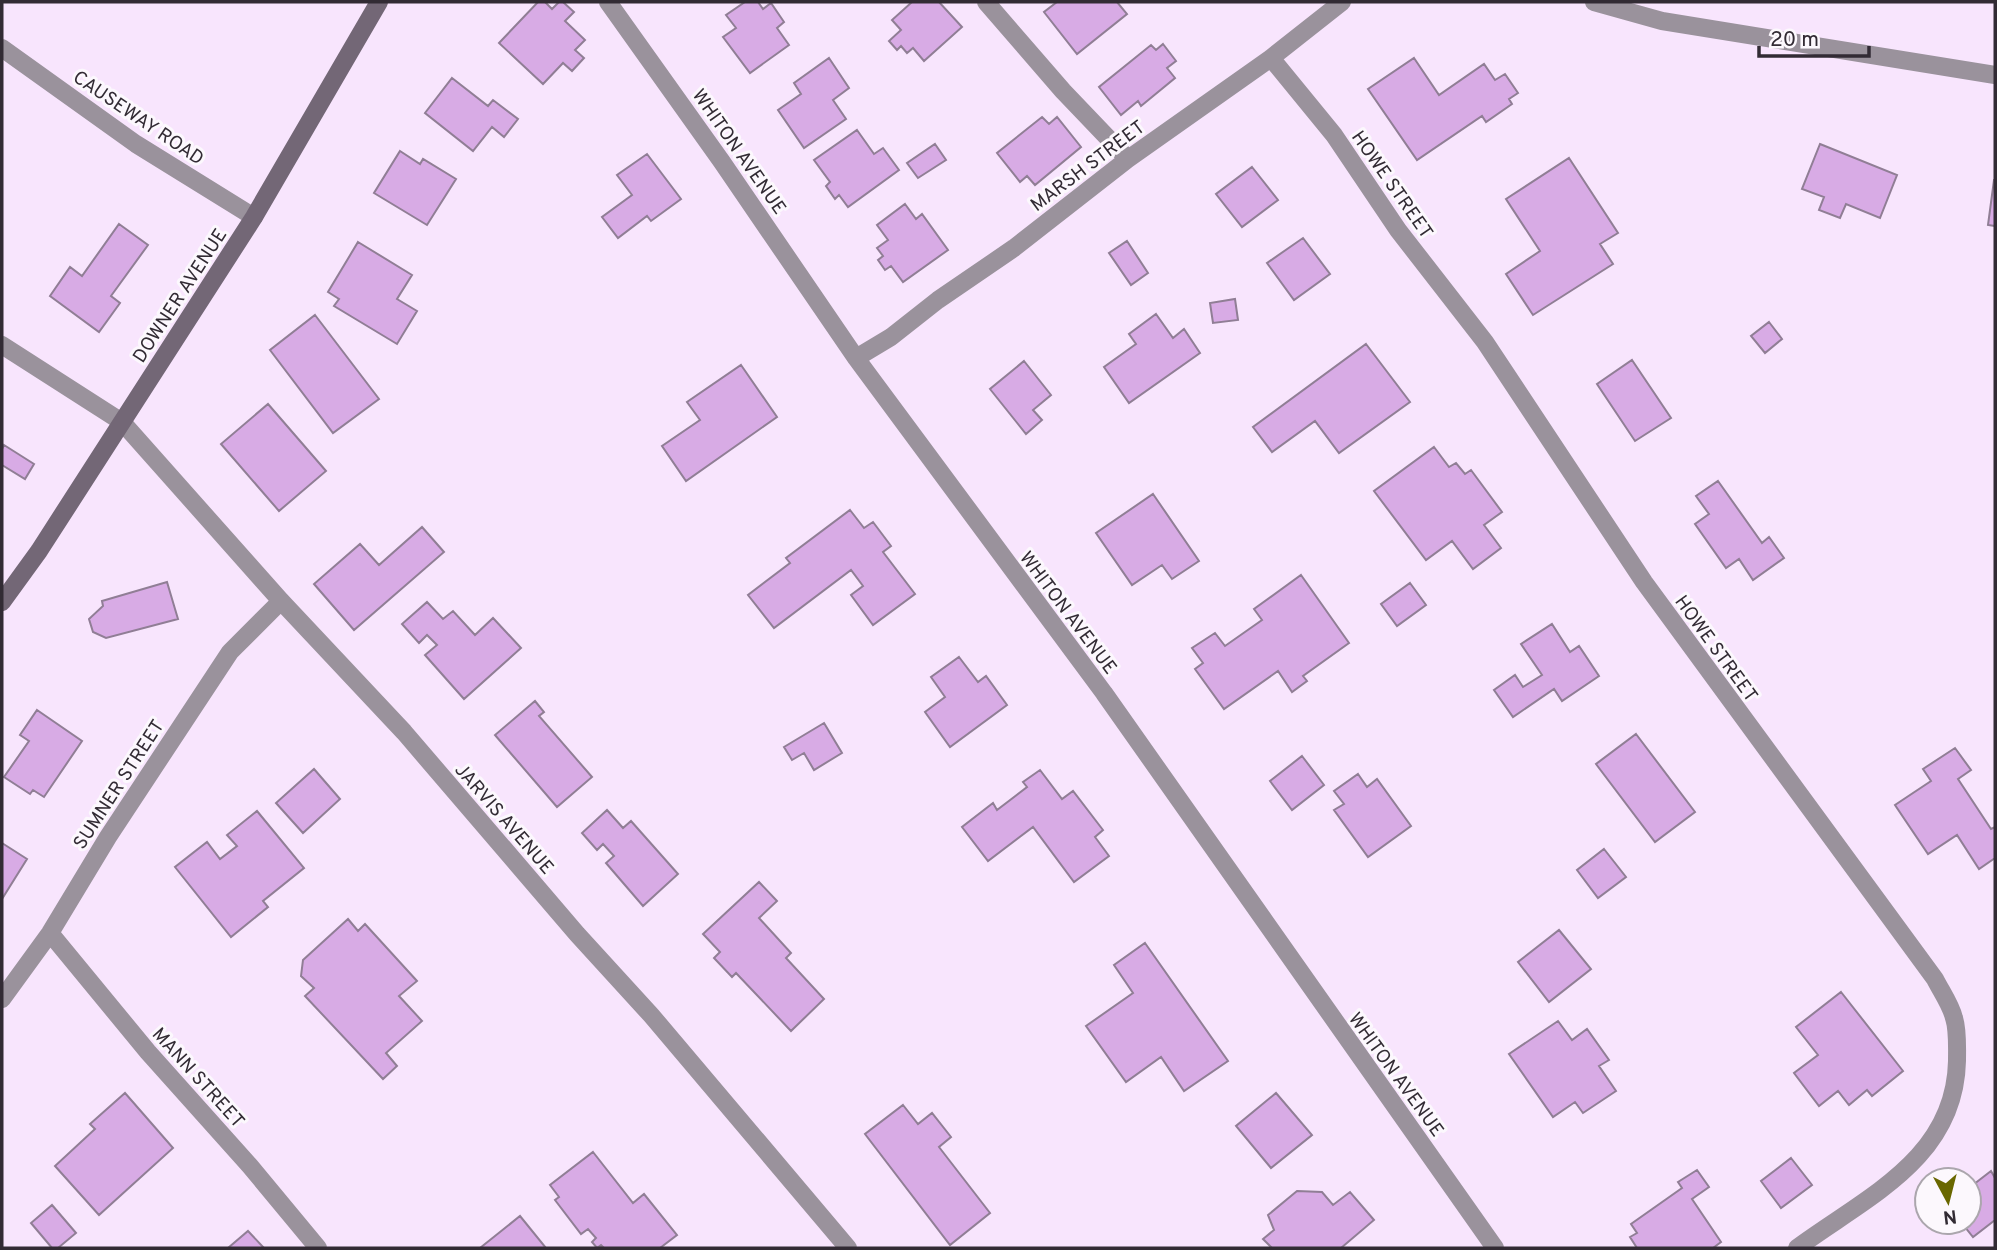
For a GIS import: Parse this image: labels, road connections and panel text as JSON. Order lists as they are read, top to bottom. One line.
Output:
{"streets":{"street":["CAUSEWAY ROAD","WHITON AVENUE","MARSH STREET","HOWE STREET","DOWNER AVENUE","SUMNER STREET","JARVIS AVENUE","MANN STREET"]},"crossings":[["CAUSEWAY ROAD","DOWNER AVENUE"],["WHITON AVENUE","MARSH STREET"],["MARSH STREET","HOWE STREET"],["DOWNER AVENUE","JARVIS AVENUE"],["SUMNER STREET","JARVIS AVENUE"],["SUMNER STREET","MANN STREET"]],"scale_bar":"20 m","north":"bottom"}
